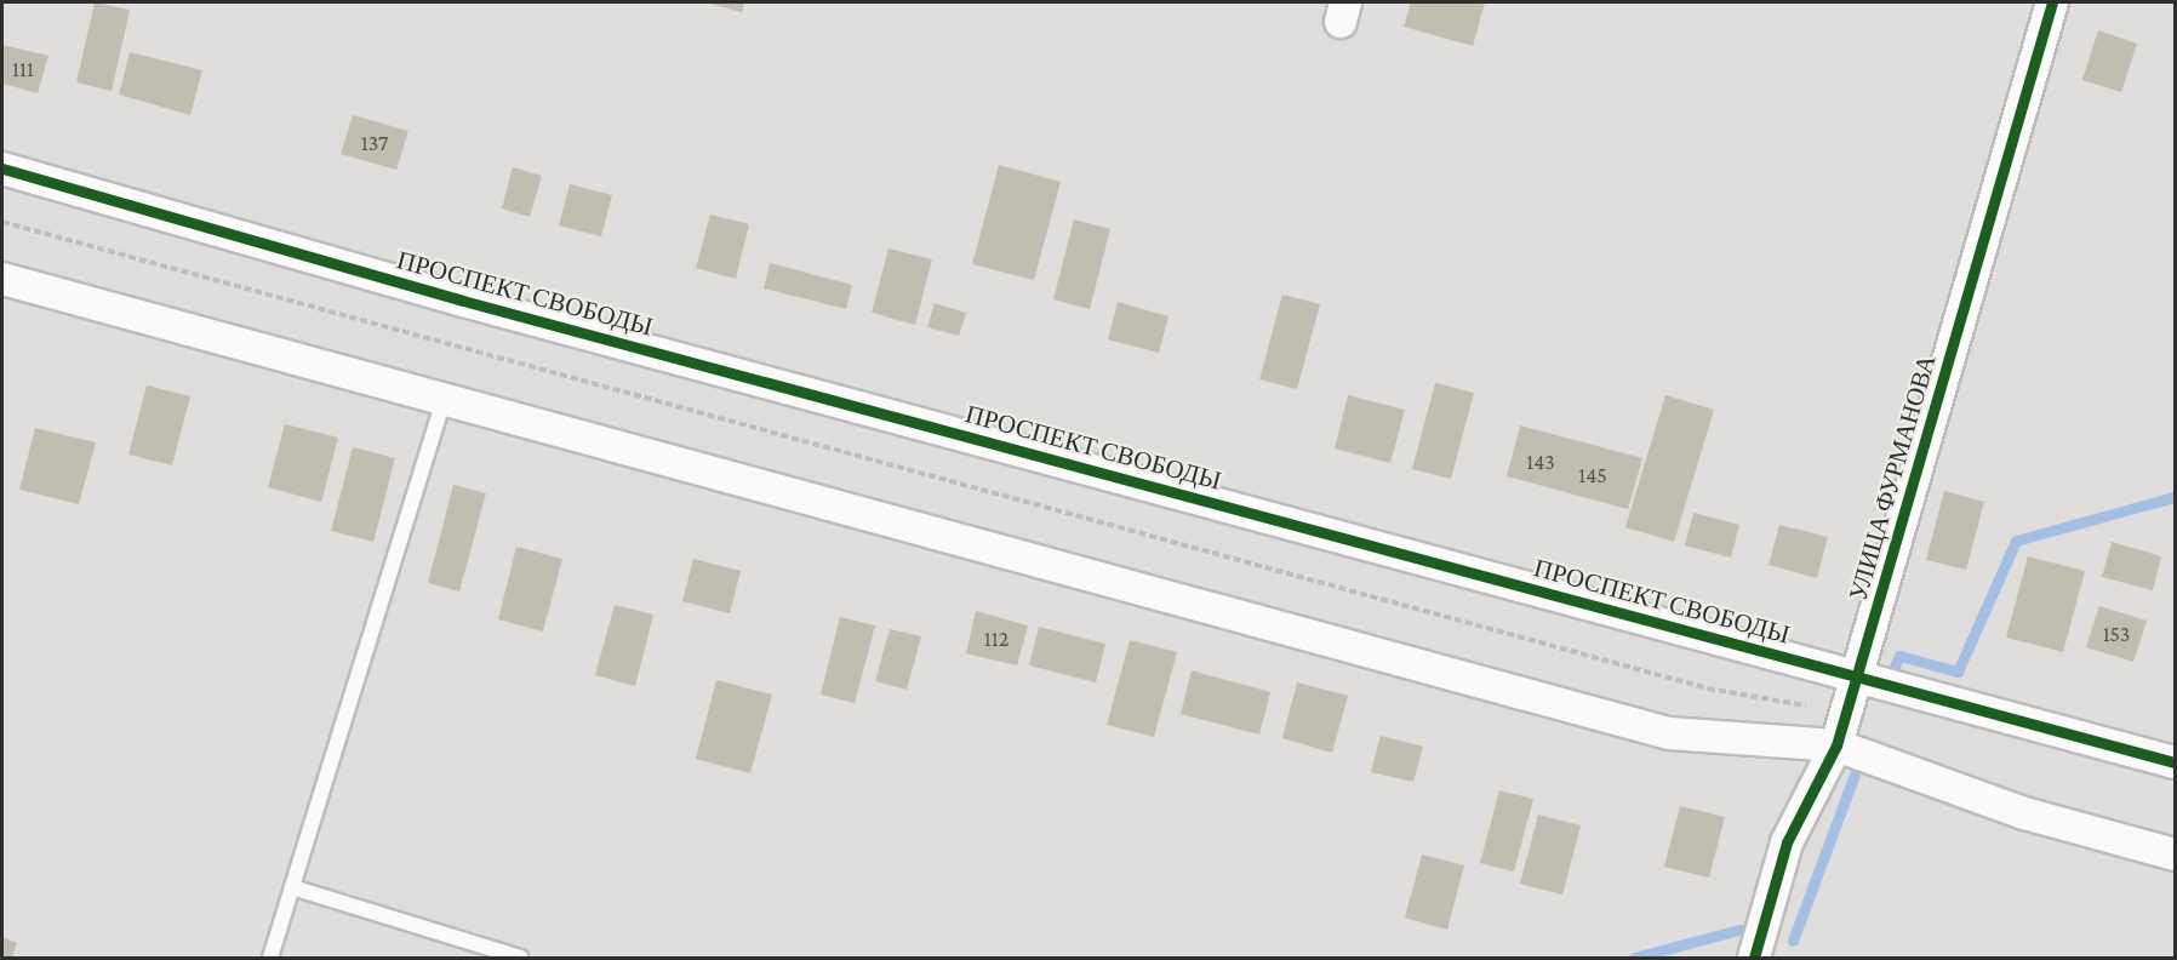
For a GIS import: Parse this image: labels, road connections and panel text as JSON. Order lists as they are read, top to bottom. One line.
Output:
{"streets":{"street":["ПРОСПЕКТ СВОБОДЫ","УЛИЦА ФУРМАНОВА"]},"crossings":[["ПРОСПЕКТ СВОБОДЫ","УЛИЦА ФУРМАНОВА"]],"house_numbers":["111","137","143","145","153","112"]}
